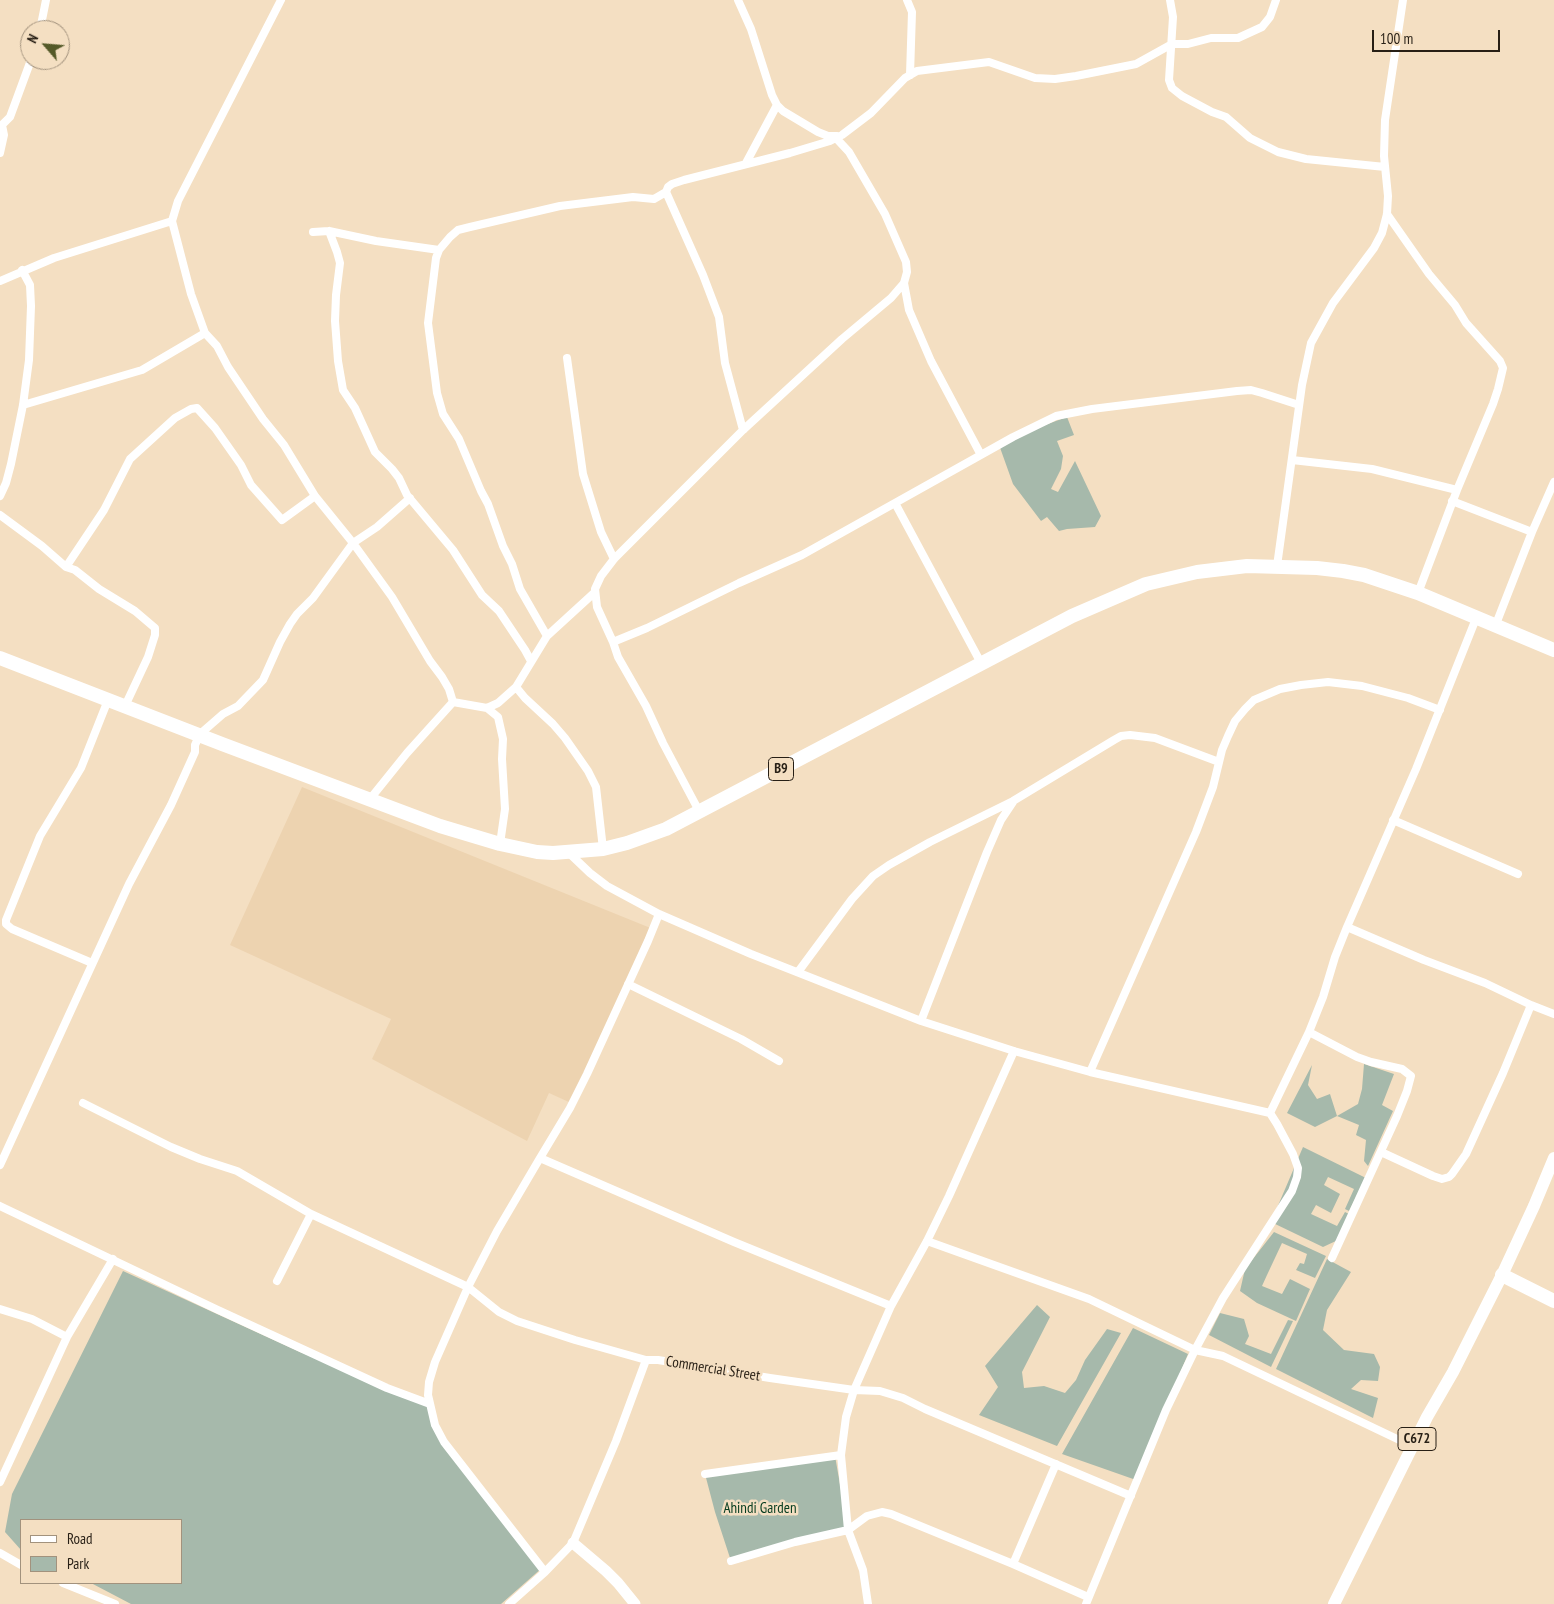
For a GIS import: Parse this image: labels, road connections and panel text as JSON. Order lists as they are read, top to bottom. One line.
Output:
{"streets":{"highway":["B9"],"main road":["C672"],"street":["Commercial Street"]},"parks":["Ahindi Garden"],"legend":["Road","Park"],"scale_bar":"100 m","north":"top left"}
